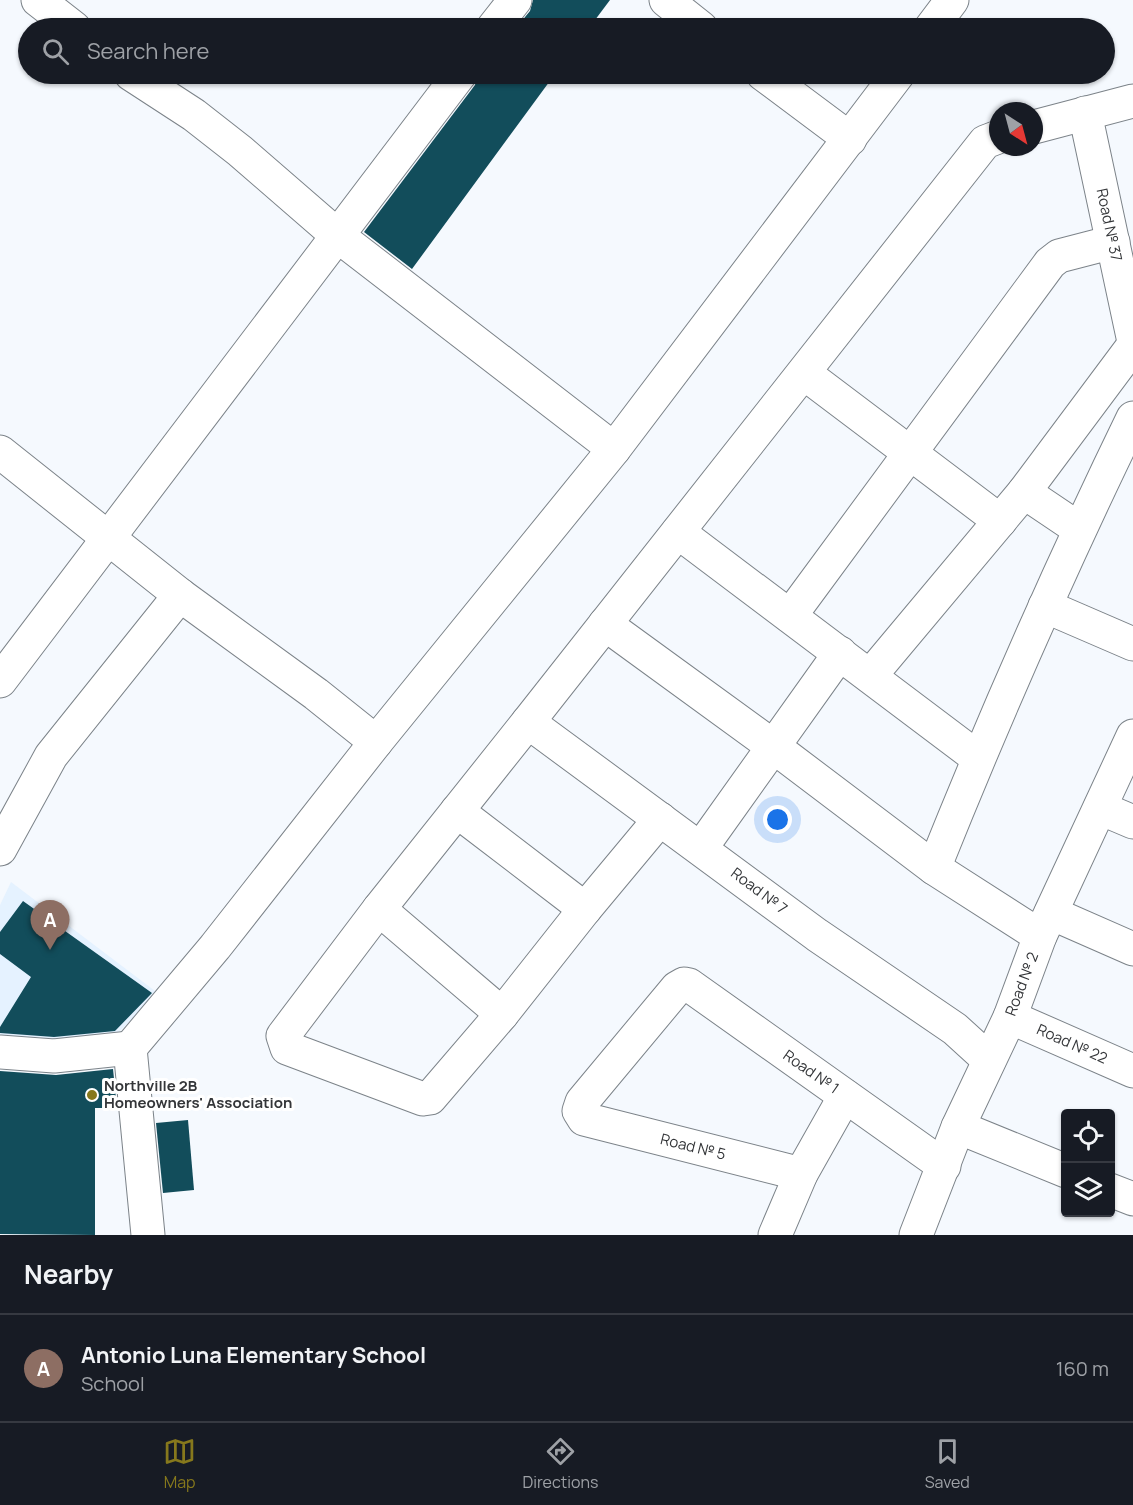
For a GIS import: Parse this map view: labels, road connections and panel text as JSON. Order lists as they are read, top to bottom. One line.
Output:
{"streets":{"street":["Road № 37","Road № 7","Road № 2","Road № 22","Road № 1","Road № 5"]},"crossings":[["Road № 7","Road № 2"],["Road № 2","Road № 22"],["Road № 2","Road № 1"],["Road № 1","Road № 5"]],"places":["Northville 2B Homeowners' Association"],"north":"bottom right","page":{"search":"Search here","pins":"A","heading":"Nearby","list":[{"mark":"A","name":"Antonio Luna Elementary School","note":"School","value":"160 m"}],"nav":["Map","Directions","Saved"]}}
